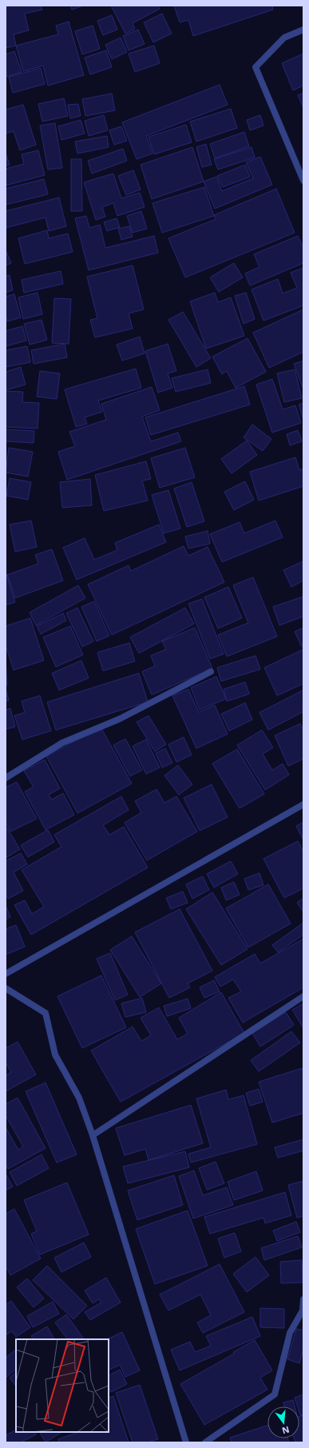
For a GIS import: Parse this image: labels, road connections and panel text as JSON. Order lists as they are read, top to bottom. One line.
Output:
{"north":"bottom"}
